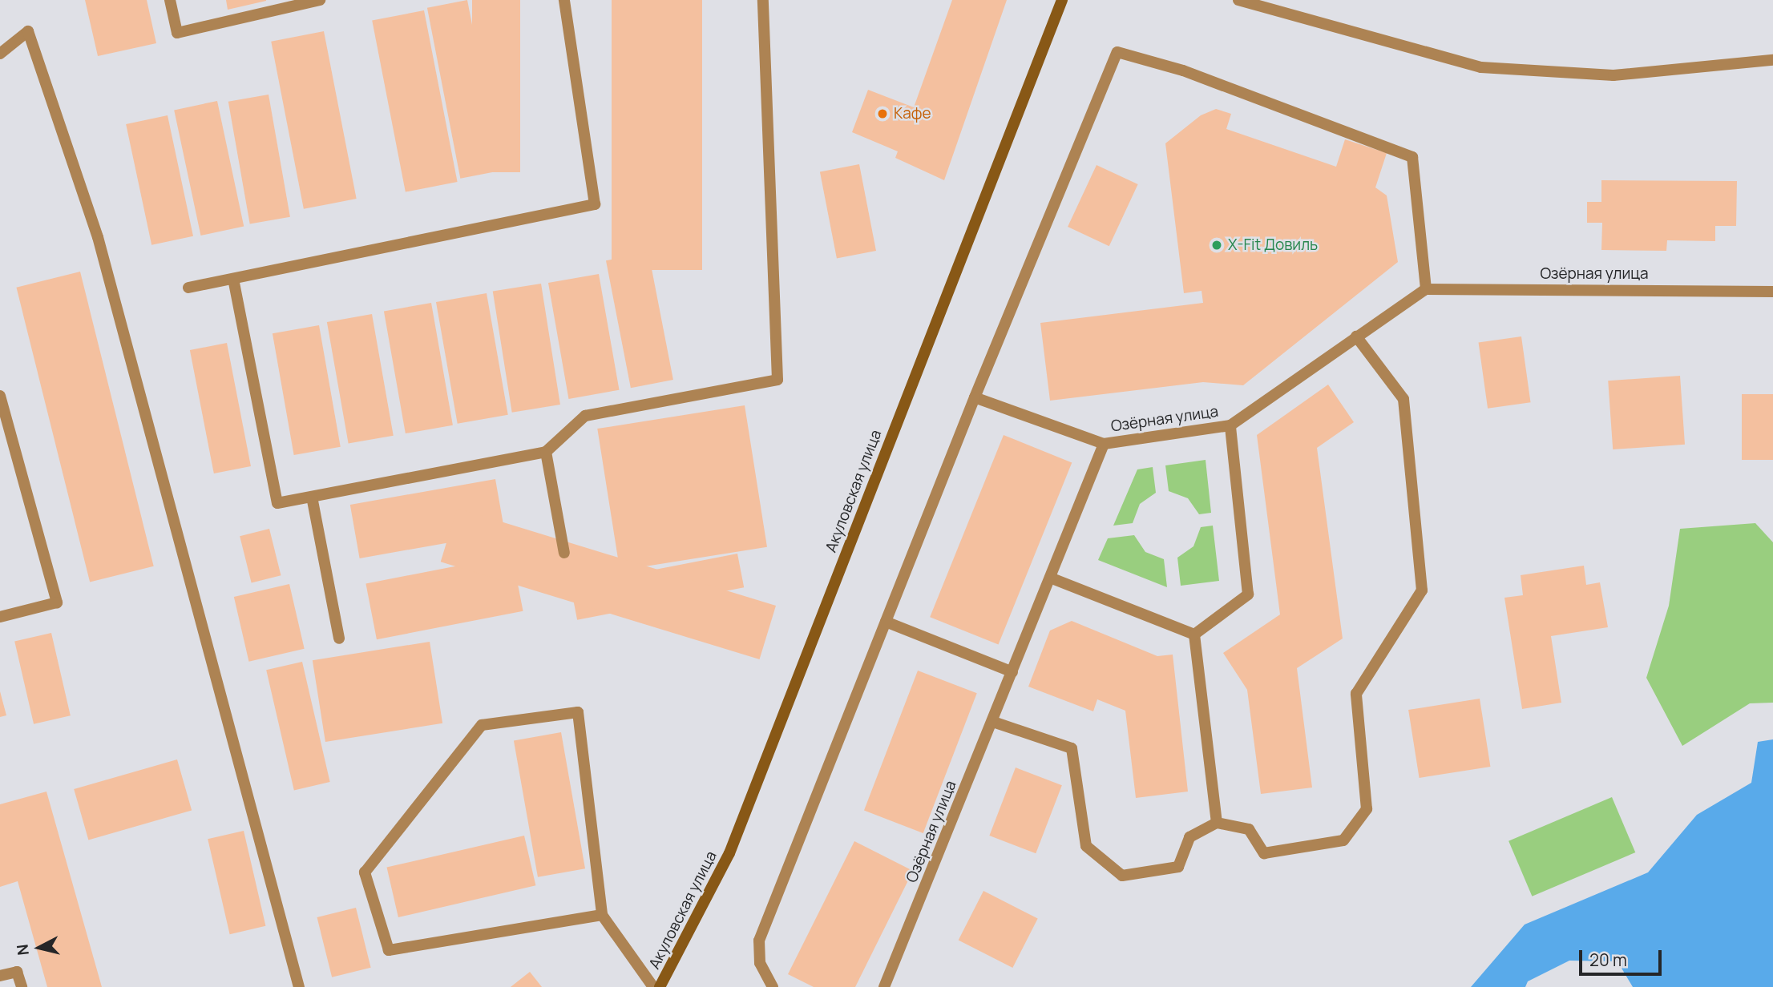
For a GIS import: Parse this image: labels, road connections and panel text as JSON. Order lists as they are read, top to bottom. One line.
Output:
{"streets":{"street":["Озёрная улица","Акуловская улица"]},"places":["Кафе","X-Fit Довиль"],"scale_bar":"20 m","north":"left"}
